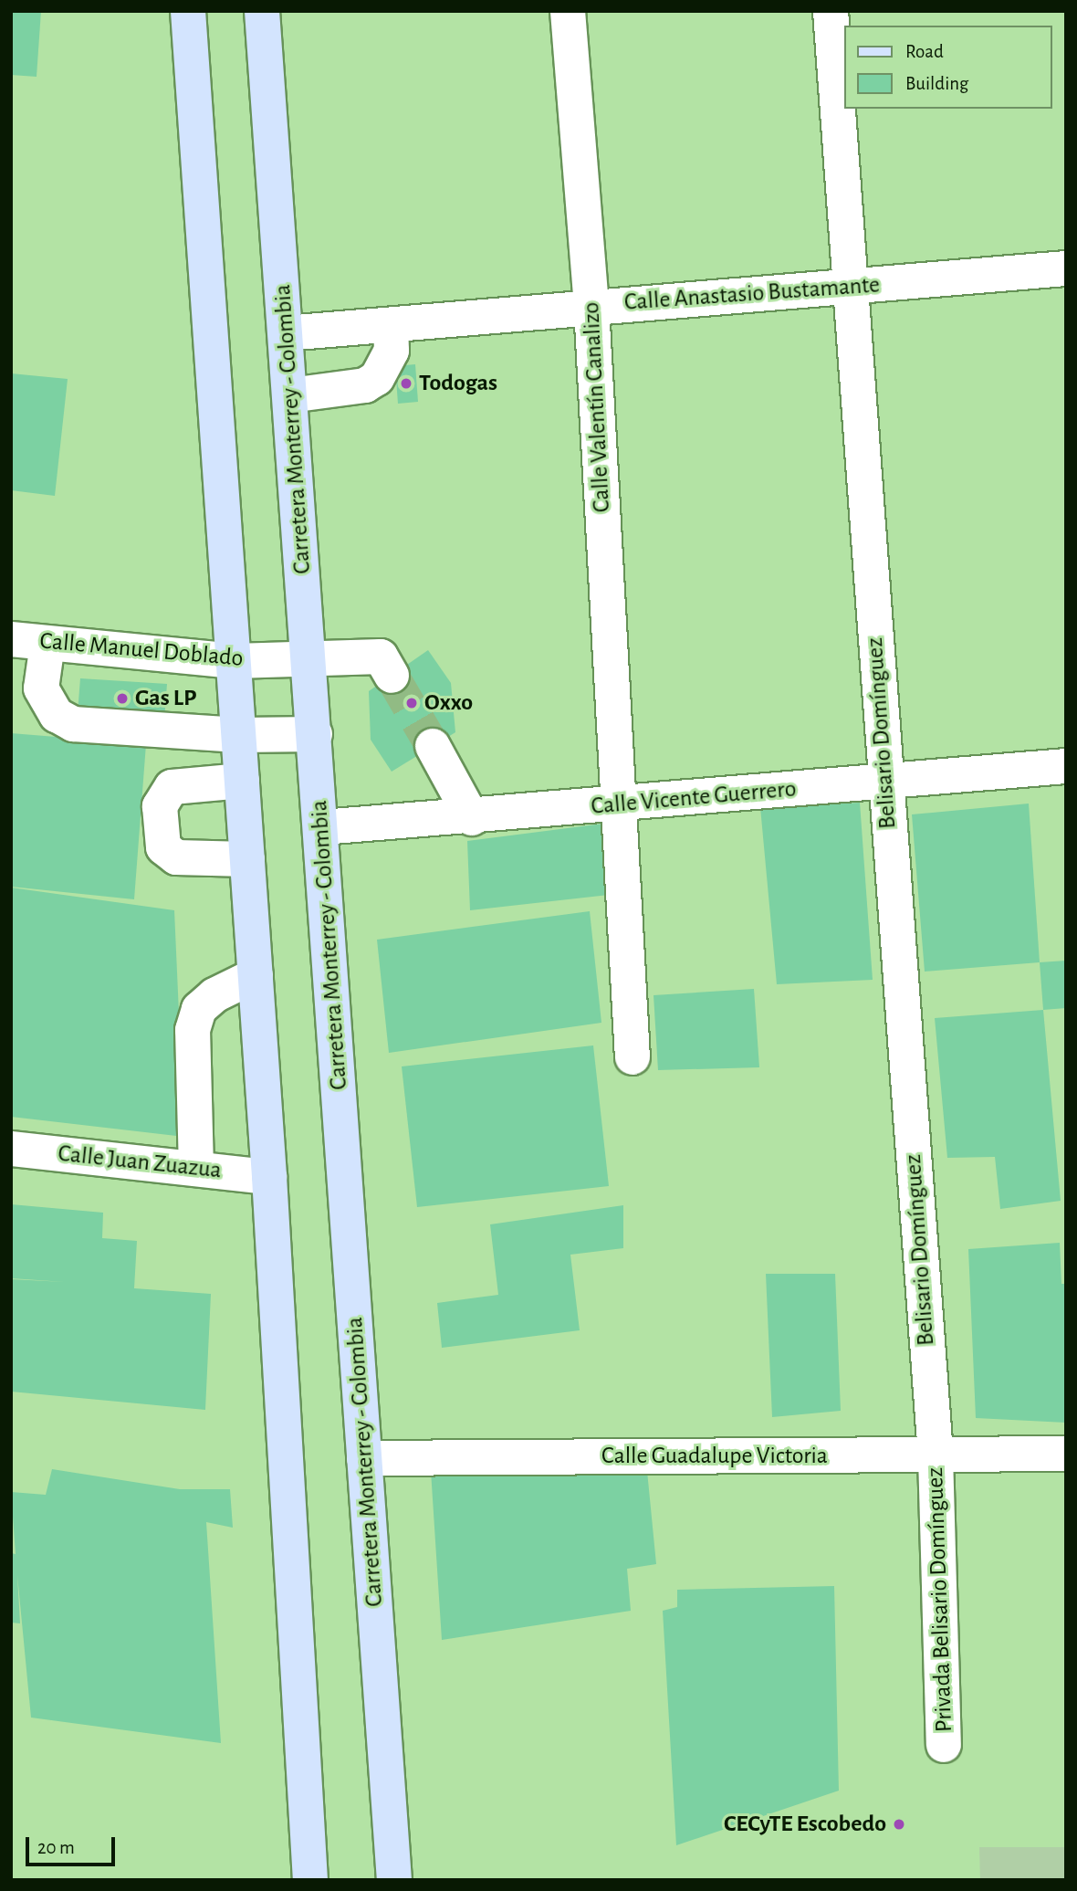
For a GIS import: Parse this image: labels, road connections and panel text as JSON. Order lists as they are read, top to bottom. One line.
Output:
{"streets":{"main road":["Carretera Monterrey - Colombia"],"street":["Calle Anastasio Bustamante","Calle Valentín Canalizo","Calle Manuel Doblado","Belisario Domínguez","Calle Vicente Guerrero","Calle Juan Zuazua","Calle Guadalupe Victoria","Privada Belisario Domínguez"]},"crossings":[["Calle Anastasio Bustamante","Calle Valentín Canalizo"],["Calle Anastasio Bustamante","Carretera Monterrey - Colombia"],["Calle Anastasio Bustamante","Belisario Domínguez"],["Calle Valentín Canalizo","Calle Vicente Guerrero"],["Carretera Monterrey - Colombia","Calle Manuel Doblado"],["Carretera Monterrey - Colombia","Calle Vicente Guerrero"],["Carretera Monterrey - Colombia","Calle Guadalupe Victoria"],["Belisario Domínguez","Calle Vicente Guerrero"],["Belisario Domínguez","Calle Guadalupe Victoria"],["Belisario Domínguez","Privada Belisario Domínguez"],["Calle Guadalupe Victoria","Privada Belisario Domínguez"]],"places":["Todogas","Gas LP","Oxxo","CECyTE Escobedo"],"legend":["Road","Building"],"scale_bar":"20 m"}
